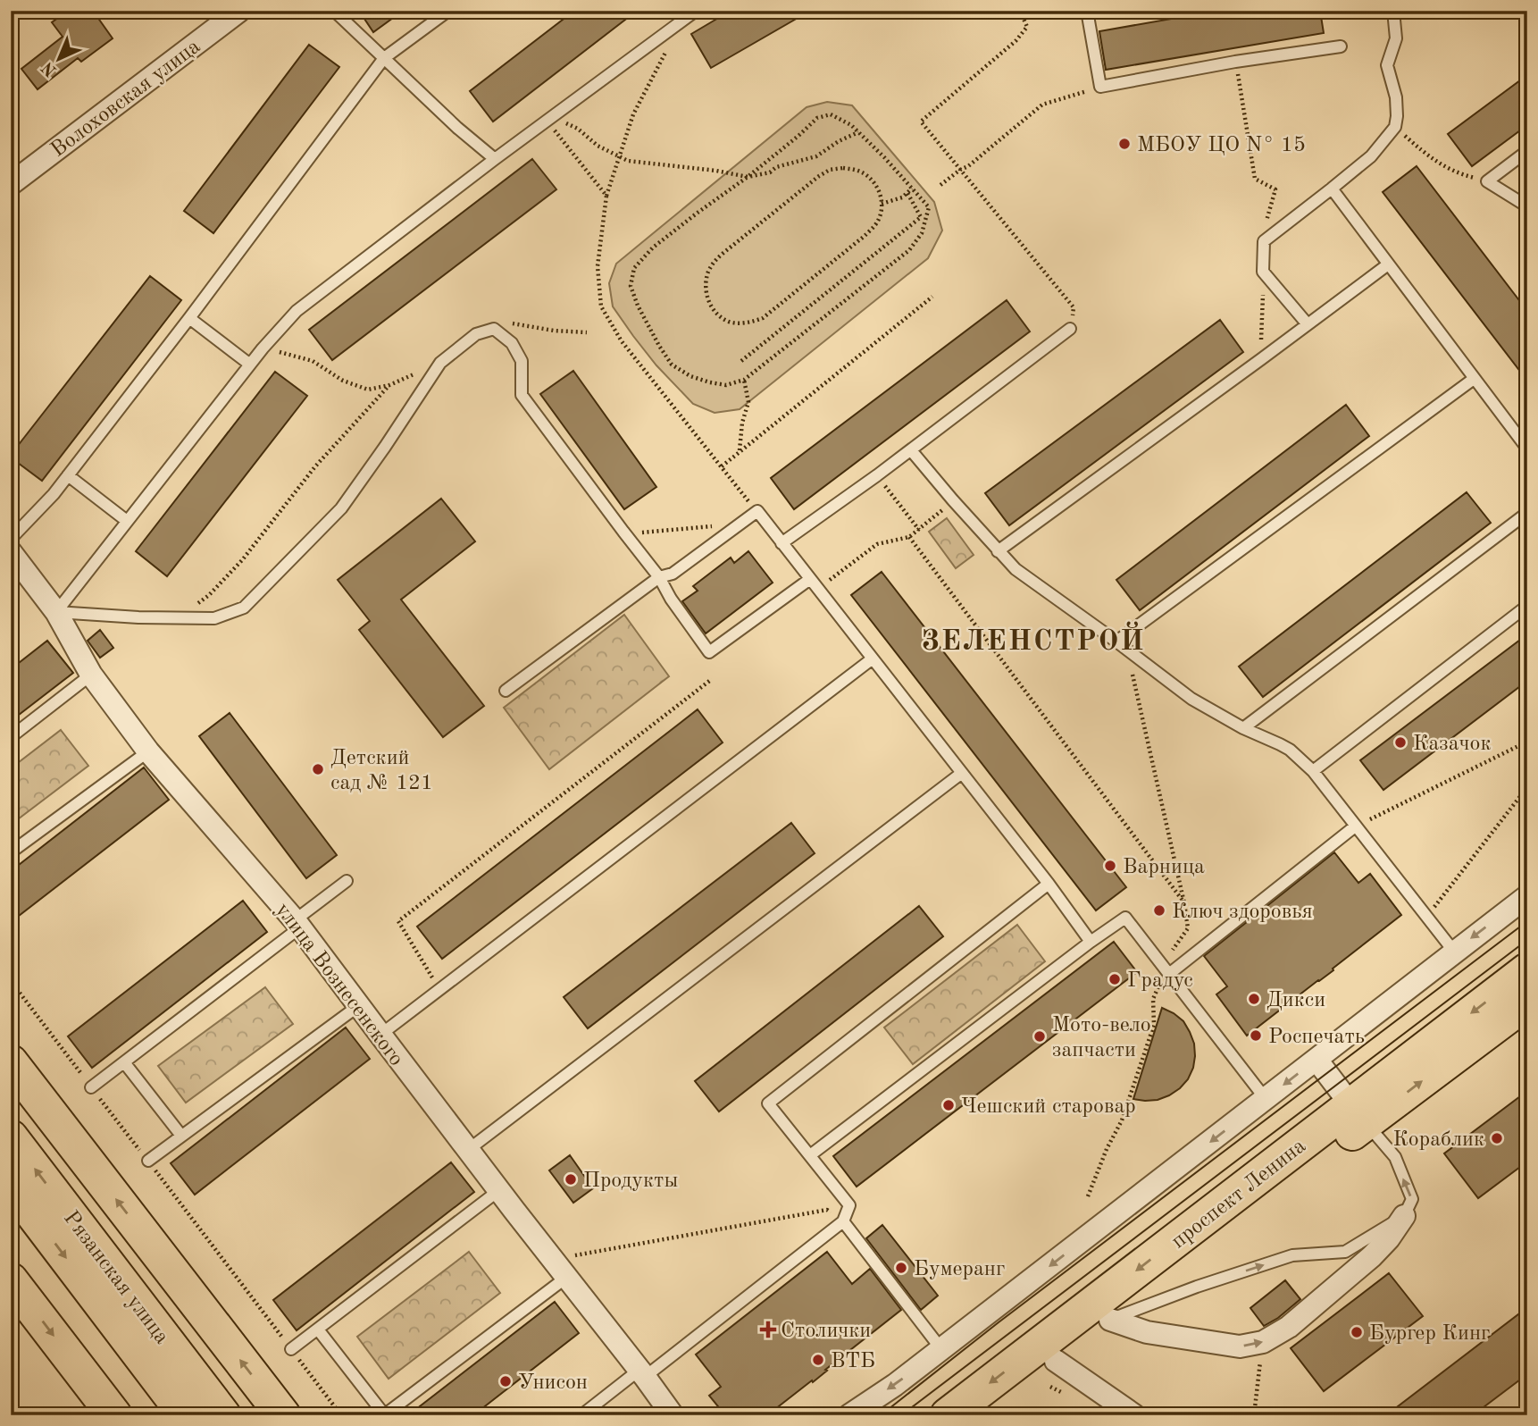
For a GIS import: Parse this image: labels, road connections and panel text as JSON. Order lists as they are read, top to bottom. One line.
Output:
{"streets":{"main road":["проспект Ленина","Рязанская улица"],"street":["Волоховская улица","улица Вознесенского"]},"districts":["ЗЕЛЕНСТРОЙ"],"places":{"other":["МБОУ ЦО N° 15","Казачок","Детский сад № 121","Варница","Ключ здоровья","Градус","Дикси","Роспечать","Мото-вело запчасти","Чешский старовар","Кораблик","Продукты","Бумеранг","Бургер Кинг","ВТБ","Унисон"],"health":["Столички"]},"north":"bottom left"}
